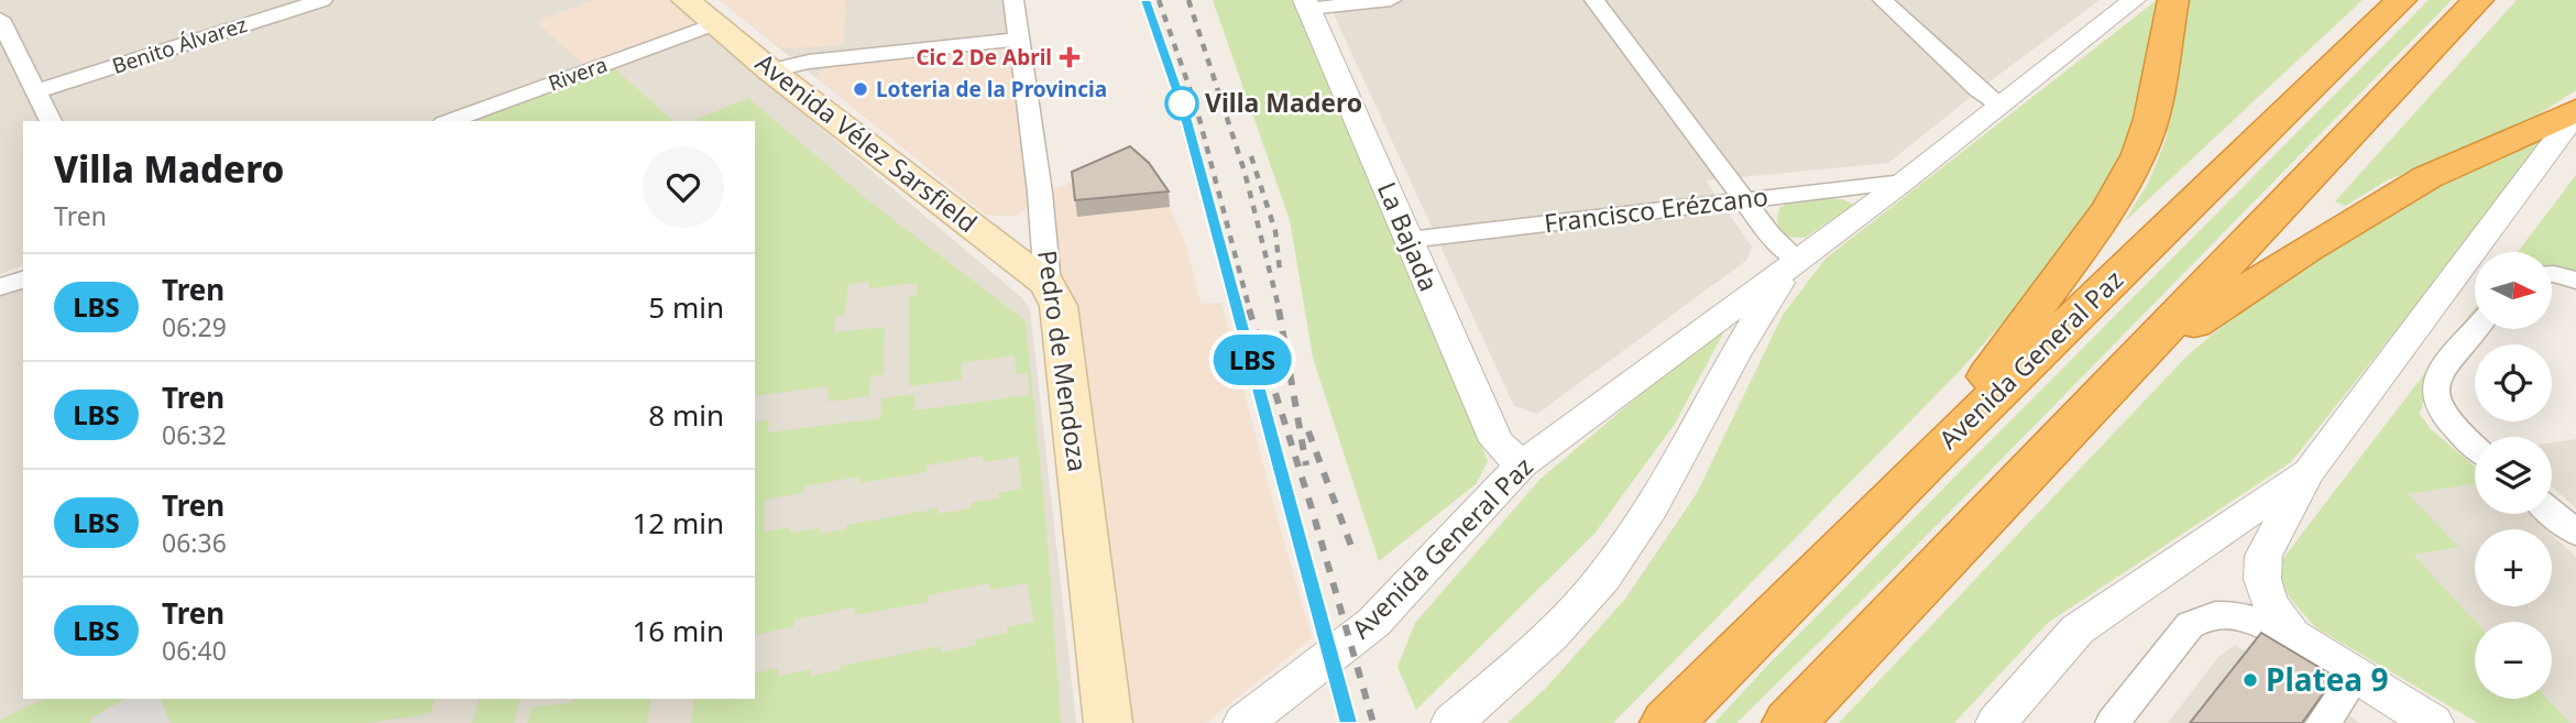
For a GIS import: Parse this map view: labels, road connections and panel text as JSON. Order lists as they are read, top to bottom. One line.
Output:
{"streets":{"highway":["Avenida General Paz"],"main road":["Avenida Vélez Sarsfield","Pedro de Mendoza"],"street":["Benito Álvarez","Rivera","Francisco Erézcano","La Bajada"]},"crossings":[["Rivera","Avenida Vélez Sarsfield"],["Avenida Vélez Sarsfield","Pedro de Mendoza"],["Francisco Erézcano","La Bajada"],["Francisco Erézcano","Avenida General Paz"],["La Bajada","Avenida General Paz"]],"places":{"health":["Cic 2 De Abril"],"other":["Loteria de la Provincia","Villa Madero","Platea 9"]},"north":"right","page":{"on_map":"LBS","heading":["Villa Madero","Tren"],"map_buttons":["+","−"],"list":[{"mark":"LBS","name":"Tren","note":"06:29","value":"5 min"},{"mark":"LBS","name":"Tren","note":"06:32","value":"8 min"},{"mark":"LBS","name":"Tren","note":"06:36","value":"12 min"},{"mark":"LBS","name":"Tren","note":"06:40","value":"16 min"}]}}
